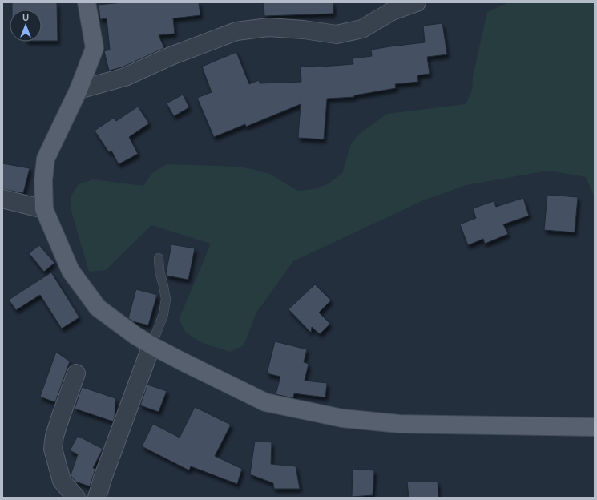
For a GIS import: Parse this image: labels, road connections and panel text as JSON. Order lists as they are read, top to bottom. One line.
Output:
{"north":"top"}
